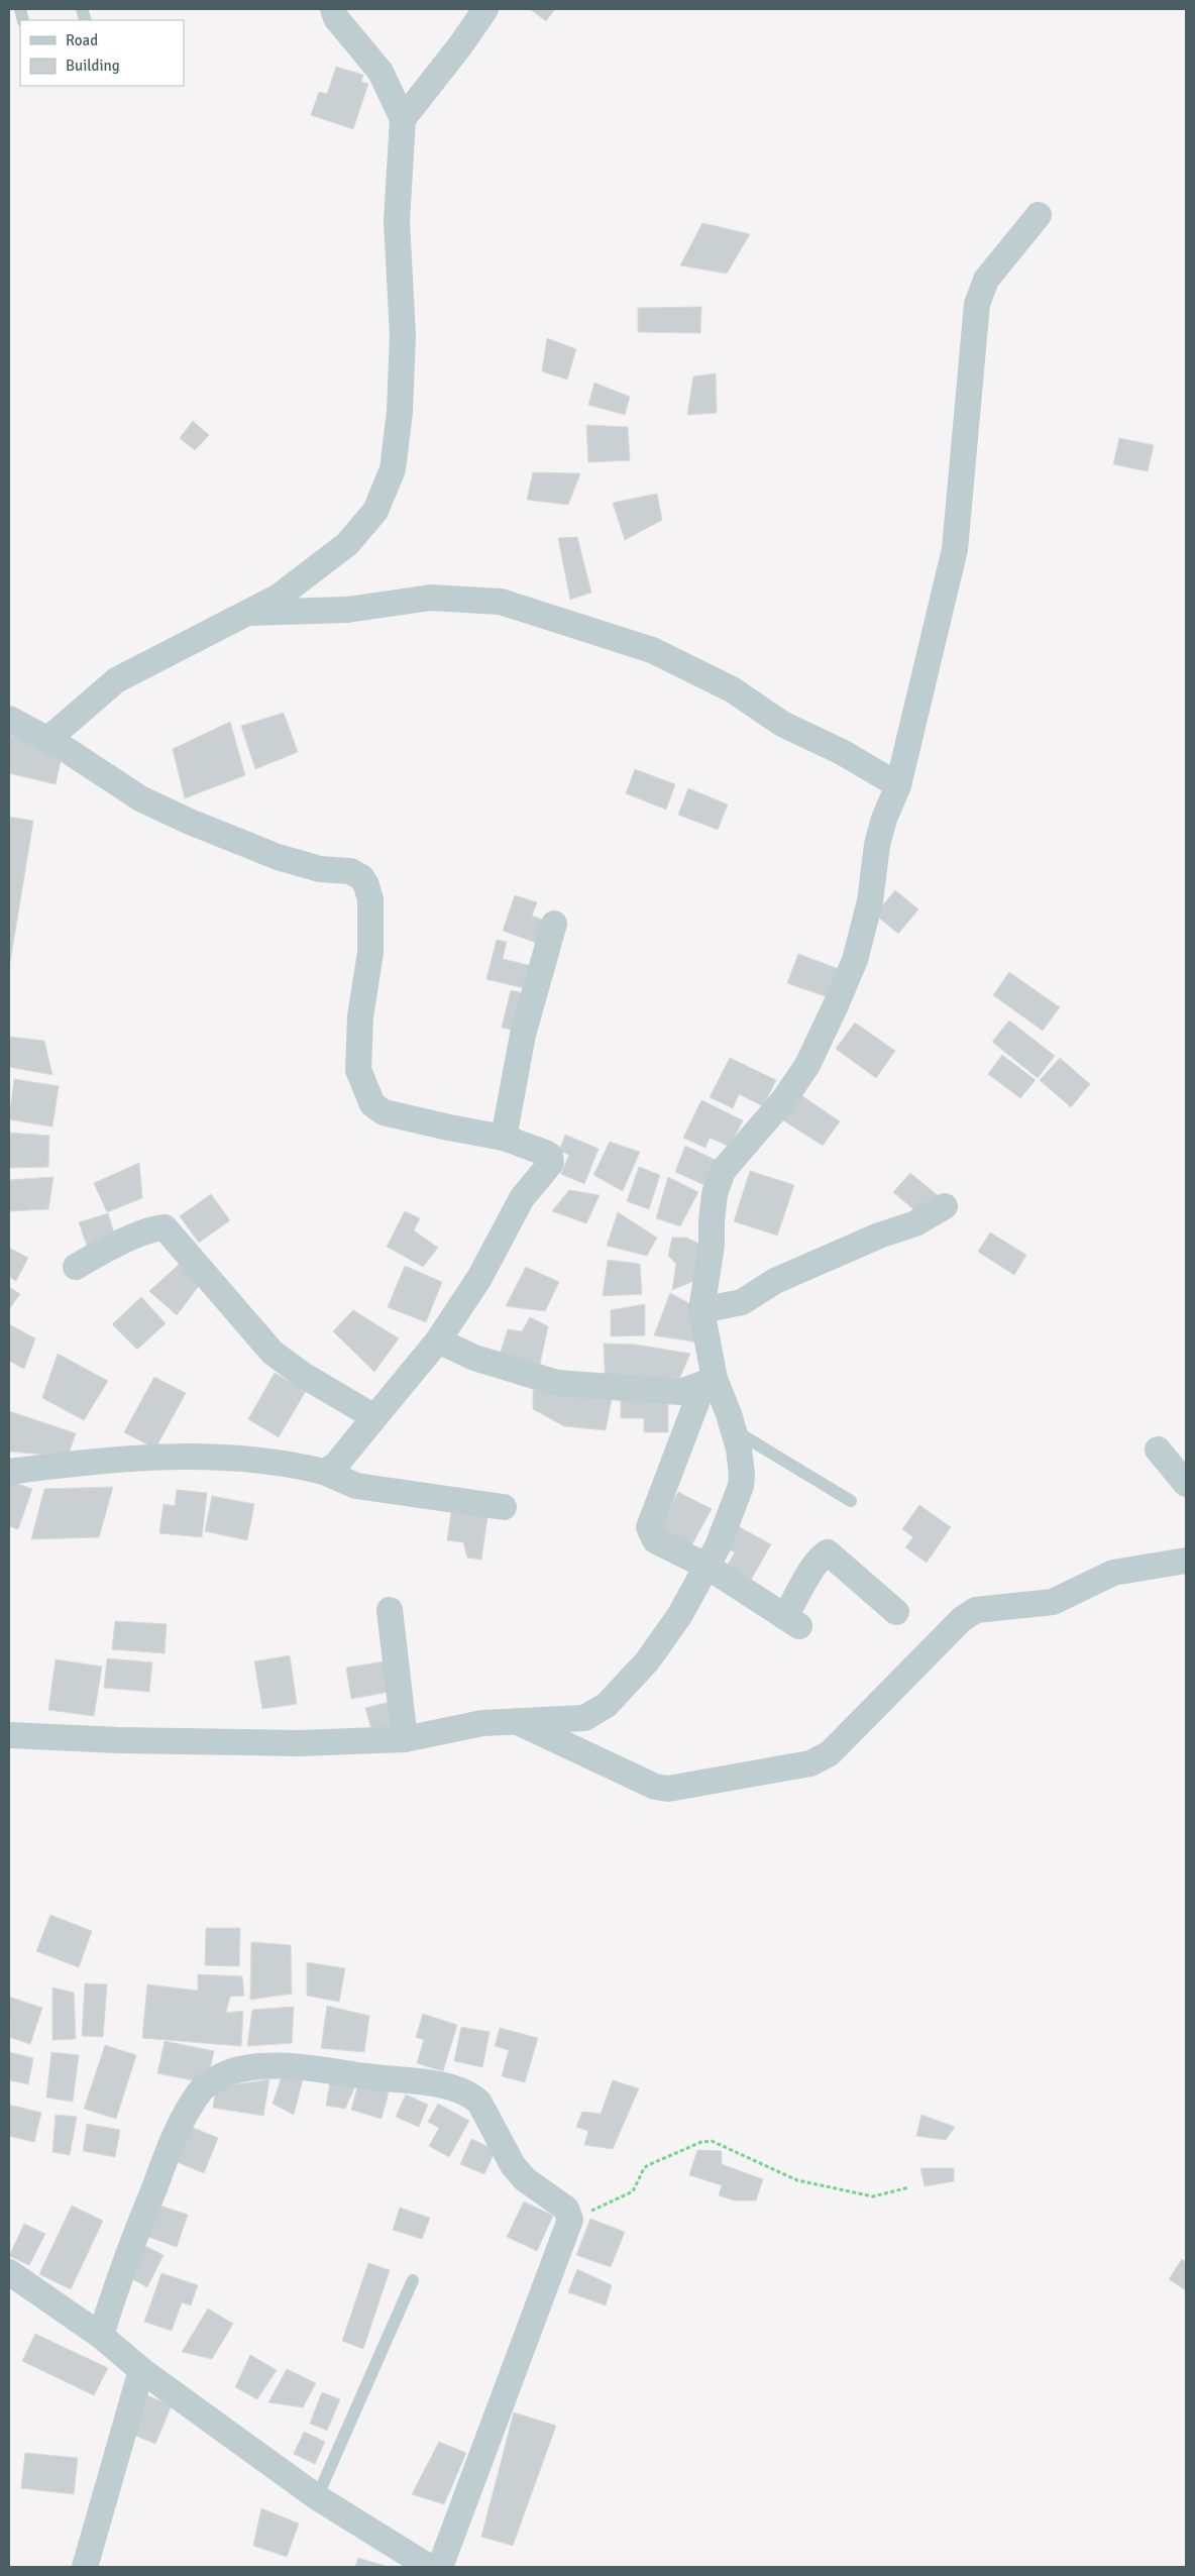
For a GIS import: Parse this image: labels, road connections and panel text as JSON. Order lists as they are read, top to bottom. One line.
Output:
{"legend":["Road","Building"]}
